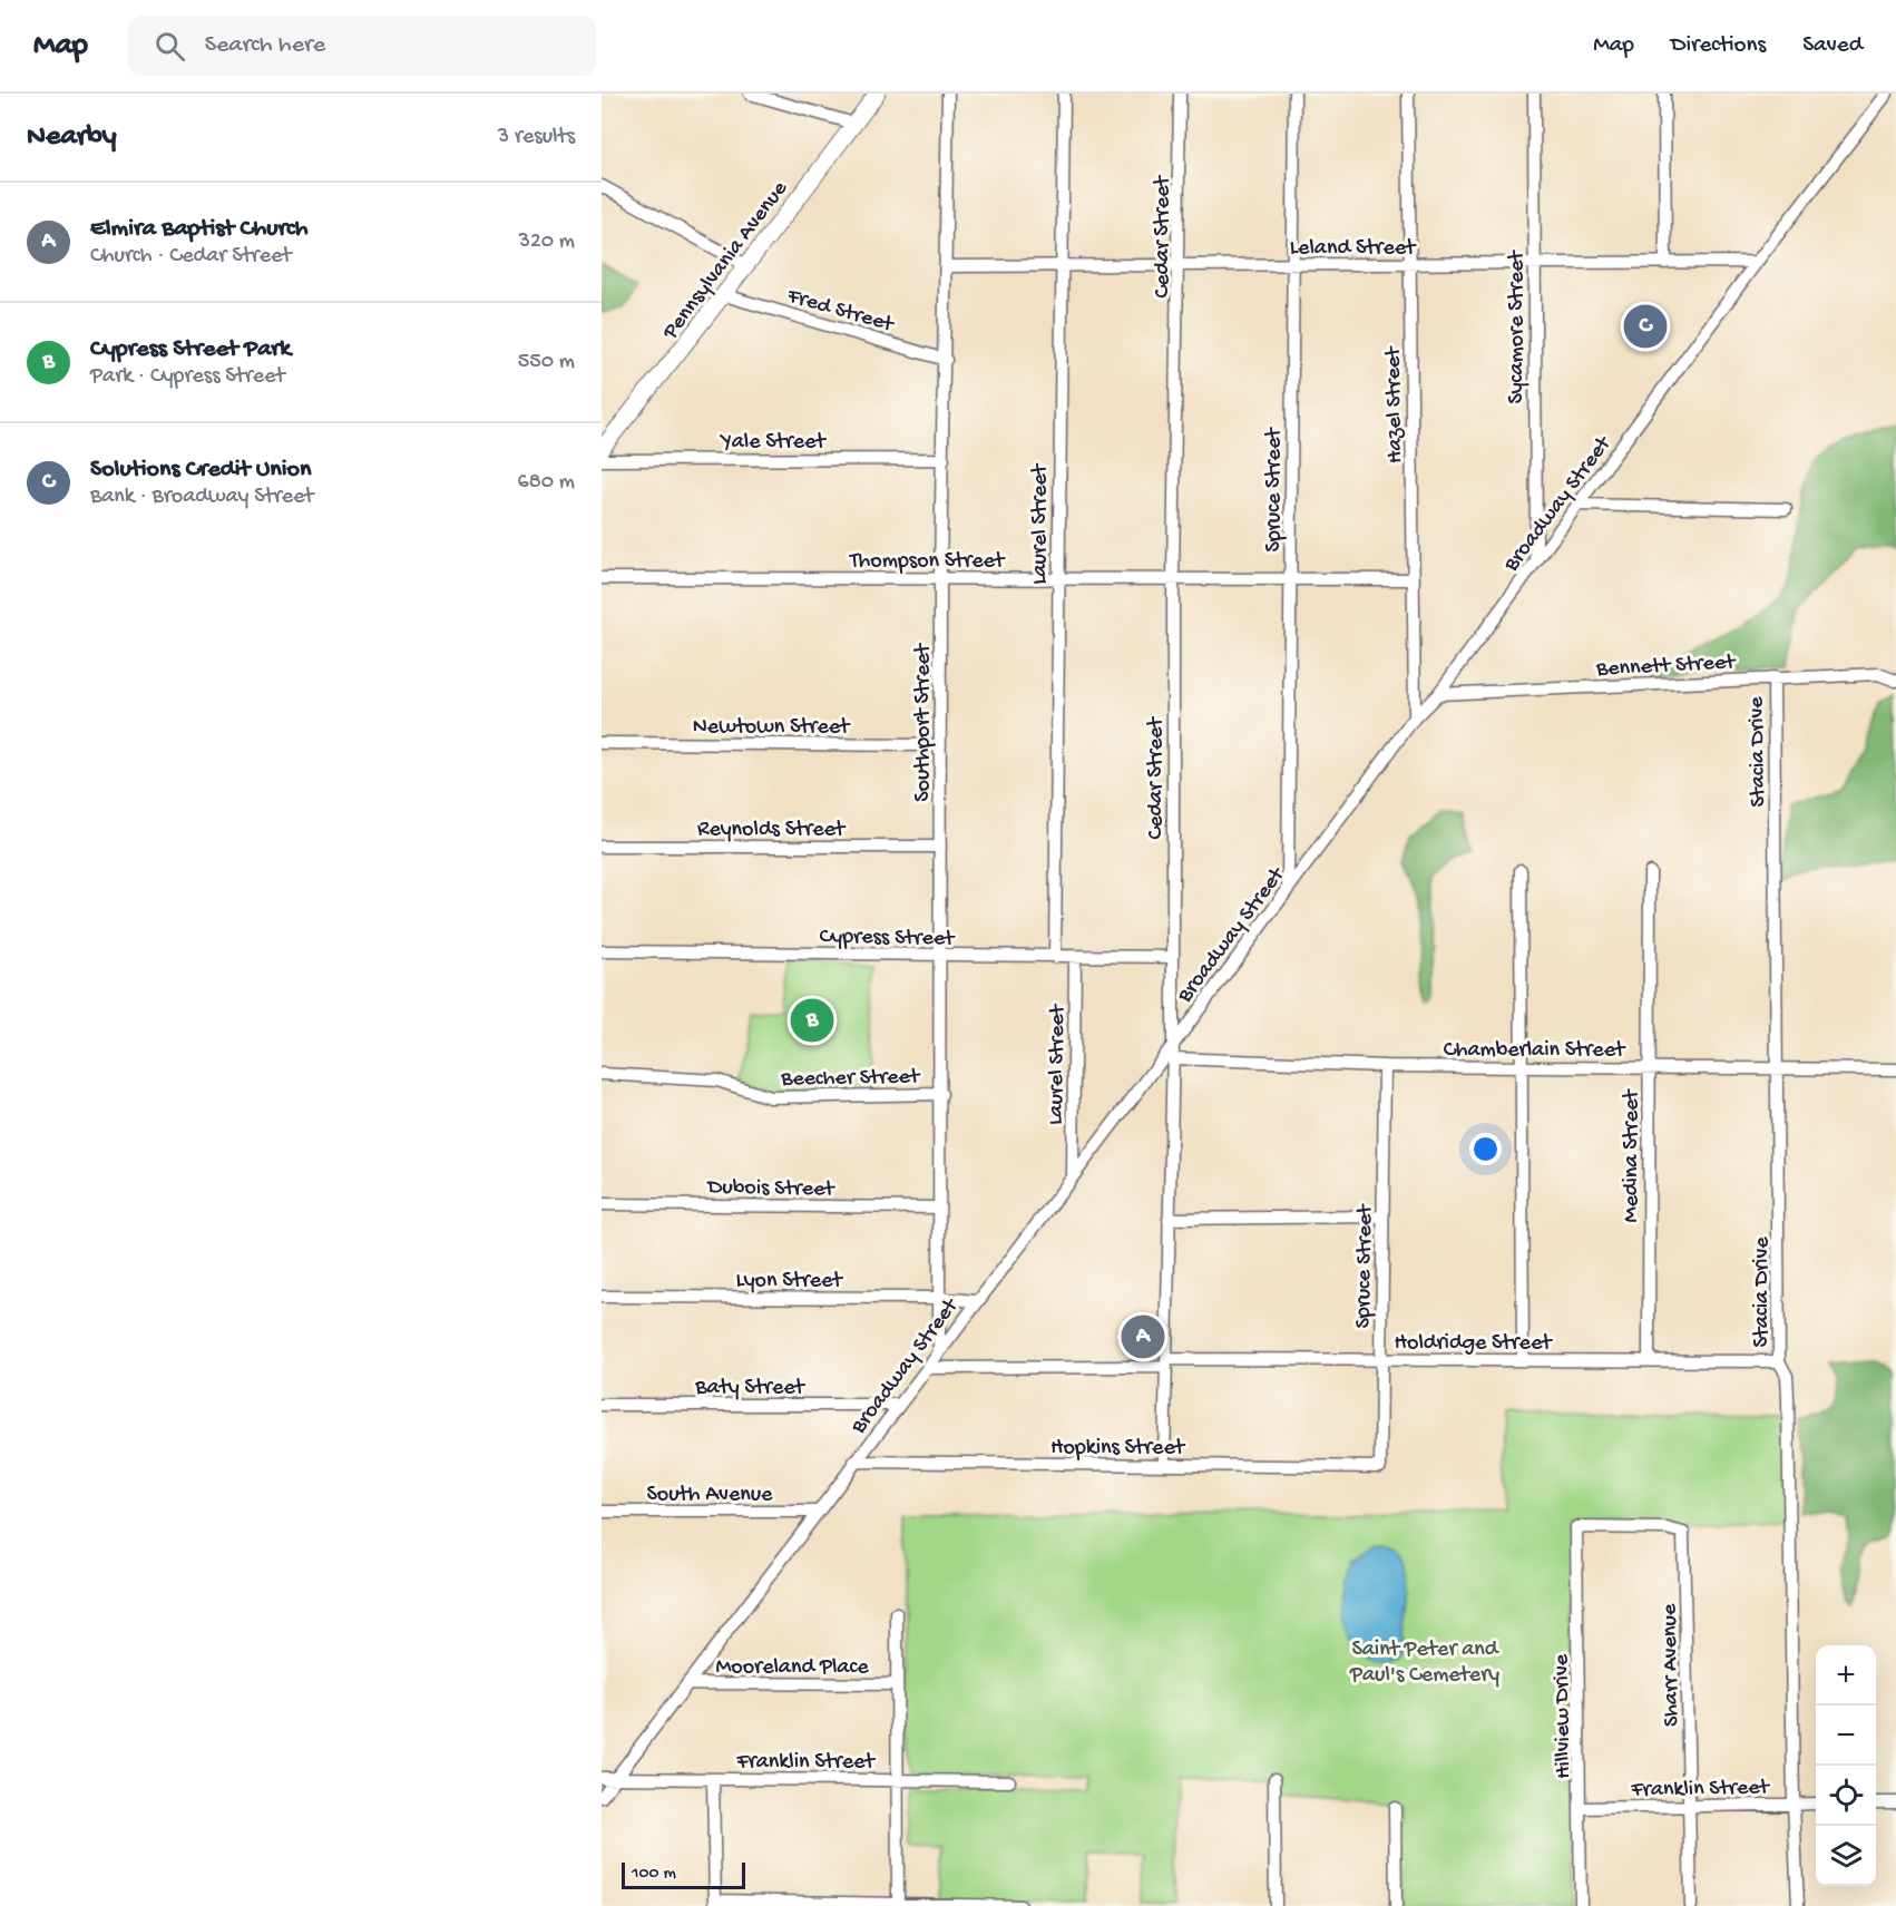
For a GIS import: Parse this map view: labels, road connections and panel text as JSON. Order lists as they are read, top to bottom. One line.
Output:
{"streets":{"main road":["Pennsylvania Avenue"],"street":["Cedar Street","Leland Street","Fred Street","Sycamore Street","Hazel Street","Yale Street","Spruce Street","Broadway Street","Laurel Street","Thompson Street","Bennett Street","Southport Street","Newtown Street","Stacia Drive","Reynolds Street","Cypress Street","Chamberlain Street","Beecher Street","Medina Street","Dubois Street","Lyon Street","Holdridge Street","Baty Street","Hopkins Street","South Avenue","Mooreland Place","Sharr Avenue","Hillview Drive","Franklin Street"]},"crossings":[["Cedar Street","Leland Street"],["Cedar Street","Broadway Street"],["Cedar Street","Thompson Street"],["Cedar Street","Cypress Street"],["Cedar Street","Chamberlain Street"],["Cedar Street","Holdridge Street"],["Cedar Street","Hopkins Street"],["Leland Street","Sycamore Street"],["Leland Street","Hazel Street"],["Leland Street","Spruce Street"],["Leland Street","Broadway Street"],["Leland Street","Laurel Street"],["Leland Street","Southport Street"],["Pennsylvania Avenue","Fred Street"],["Fred Street","Southport Street"],["Sycamore Street","Broadway Street"],["Hazel Street","Broadway Street"],["Hazel Street","Thompson Street"],["Yale Street","Southport Street"],["Spruce Street","Broadway Street"],["Spruce Street","Thompson Street"],["Spruce Street","Chamberlain Street"],["Spruce Street","Holdridge Street"],["Spruce Street","Hopkins Street"],["Broadway Street","Laurel Street"],["Broadway Street","Bennett Street"],["Broadway Street","Southport Street"],["Broadway Street","Lyon Street"],["Broadway Street","Holdridge Street"],["Broadway Street","Baty Street"],["Broadway Street","Hopkins Street"],["Broadway Street","South Avenue"],["Broadway Street","Mooreland Place"],["Broadway Street","Franklin Street"],["Laurel Street","Thompson Street"],["Laurel Street","Cypress Street"],["Thompson Street","Southport Street"],["Bennett Street","Stacia Drive"],["Southport Street","Newtown Street"],["Southport Street","Reynolds Street"],["Southport Street","Cypress Street"],["Southport Street","Beecher Street"],["Southport Street","Dubois Street"],["Southport Street","Lyon Street"],["Stacia Drive","Chamberlain Street"],["Stacia Drive","Holdridge Street"],["Stacia Drive","Franklin Street"],["Chamberlain Street","Medina Street"],["Medina Street","Holdridge Street"],["Sharr Avenue","Hillview Drive"],["Sharr Avenue","Franklin Street"],["Hillview Drive","Franklin Street"]],"parks":["Saint Peter and Paul's Cemetery"],"scale_bar":"100 m","page":{"header":"Map","search":"Search here","nav":["Map","Directions","Saved"],"heading":["Nearby","3 results"],"list":[{"mark":"A","name":"Elmira Baptist Church","note":"Church · Cedar Street","value":"320 m"},{"mark":"B","name":"Cypress Street Park","note":"Park · Cypress Street","value":"550 m"},{"mark":"C","name":"Solutions Credit Union","note":"Bank · Broadway Street","value":"680 m"}],"pins":["C","B","A"],"map_buttons":["+","−"],"scale":"100 m"}}
